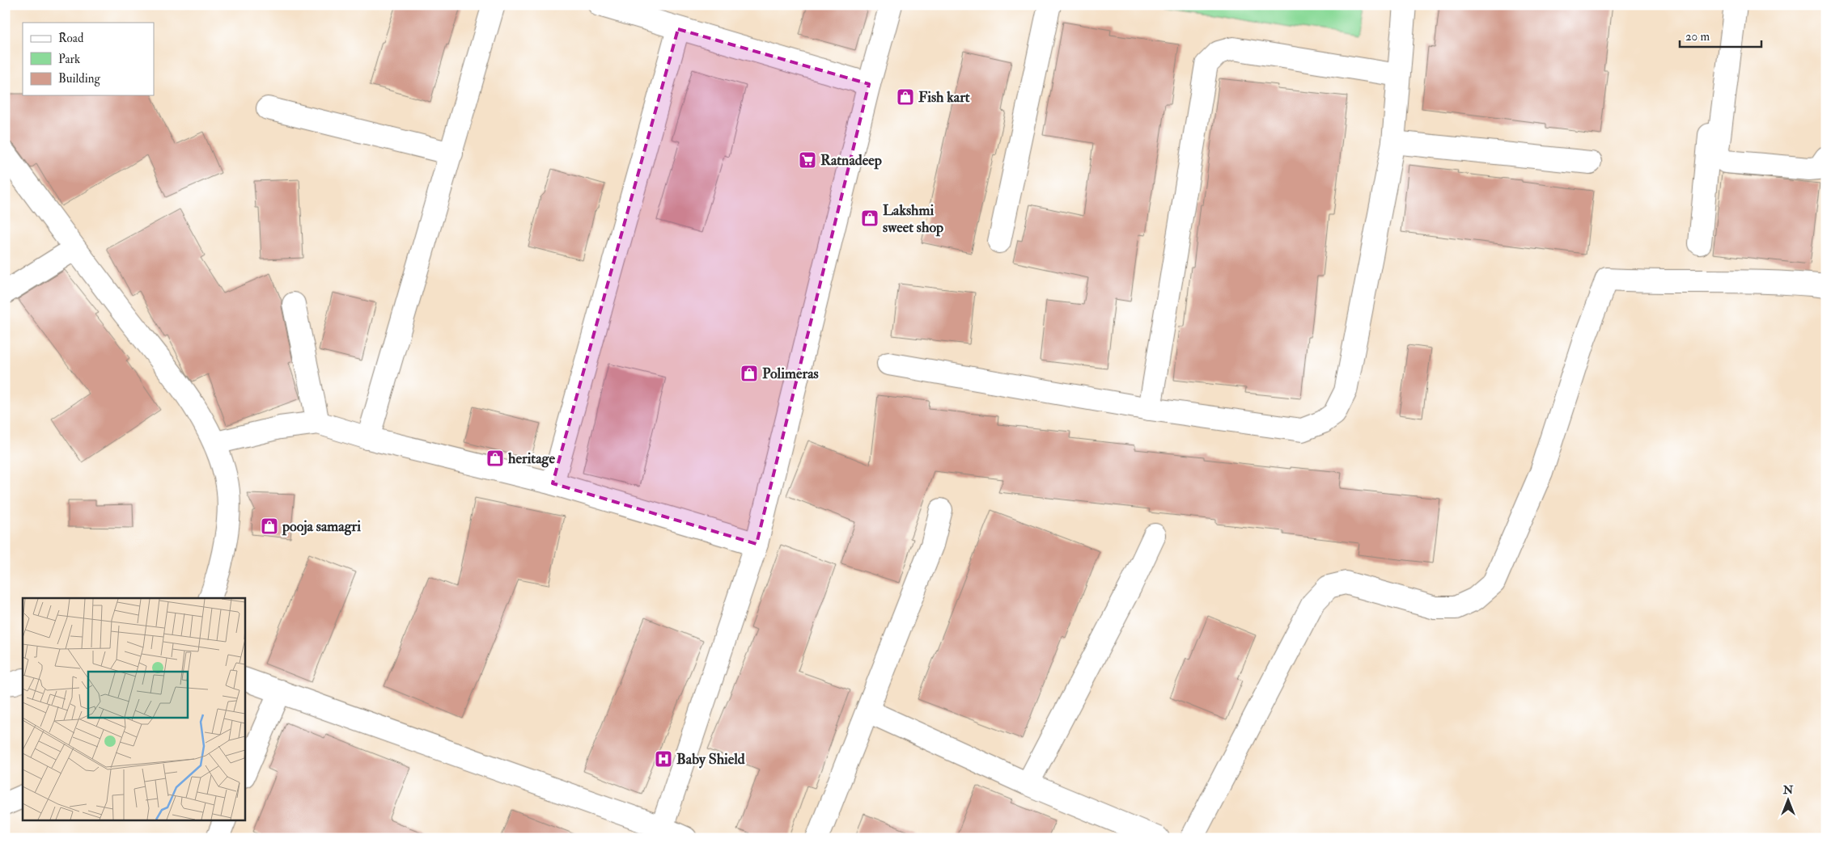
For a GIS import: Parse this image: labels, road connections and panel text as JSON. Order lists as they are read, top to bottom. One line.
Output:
{"places":{"shop":["Fish kart","Lakshmi sweet shop","Polimeras","heritage","pooja samagri"],"supermarket":["Ratnadeep"],"hospital":["Baby Shield"]},"legend":["Road","Park","Building"],"scale_bar":"20 m","north":"top"}
